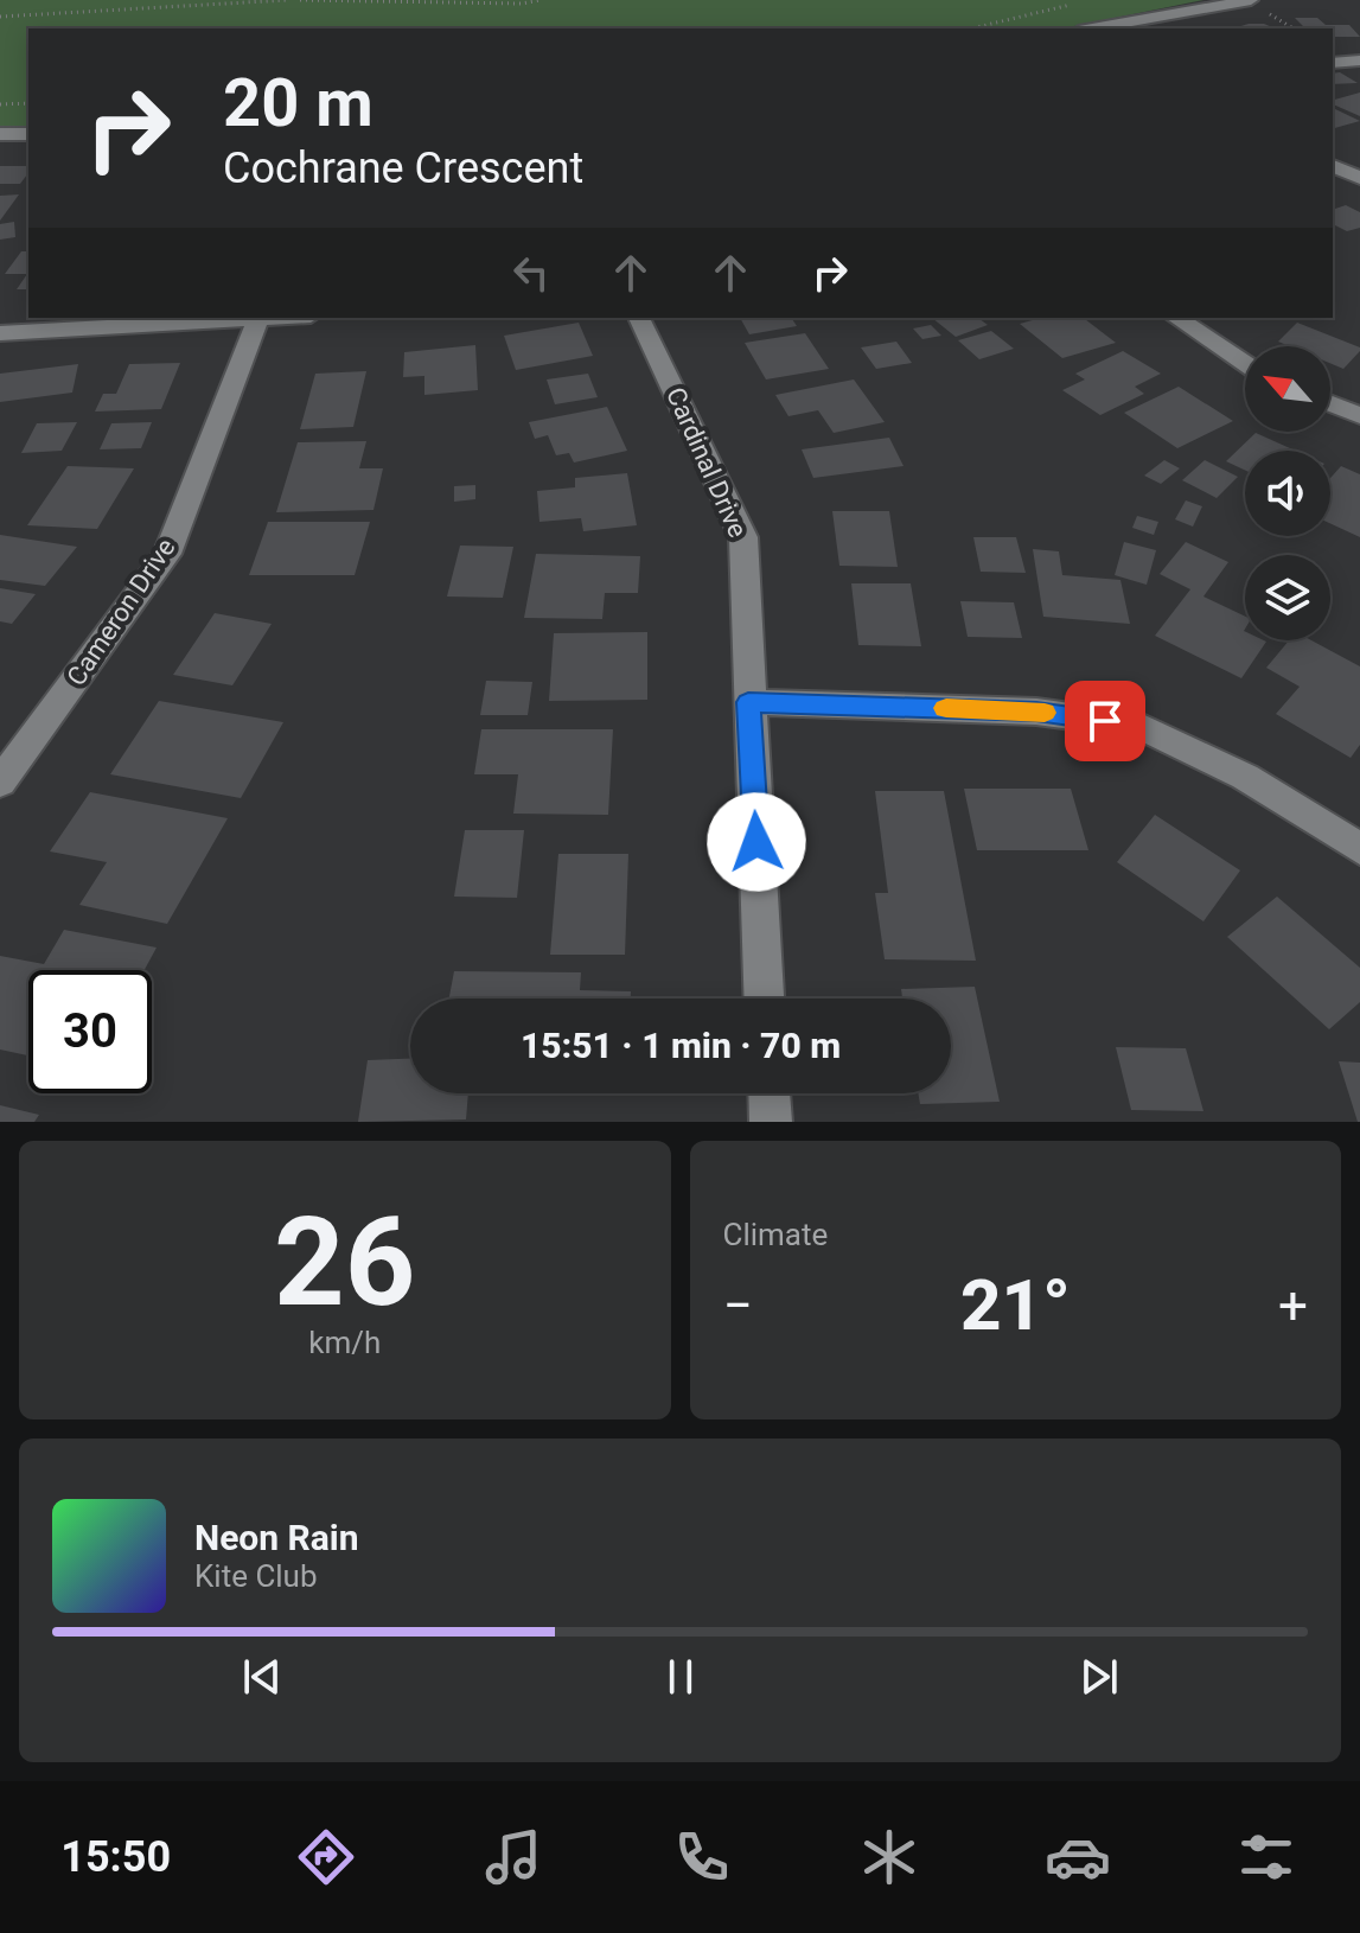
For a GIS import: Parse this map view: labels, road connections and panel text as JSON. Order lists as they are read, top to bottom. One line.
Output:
{"streets":{"street":["Cardinal Drive","Cameron Drive"]},"north":"top left","page":{"turn":["20 m","Cochrane Crescent"],"limit":"30","trip":"15:51 · 1 min · 70 m","tile":[["26","km/h"],"Climate"],"heat":["−","21°","+"],"song":["Neon Rain","Kite Club"],"tabs":"15:50"}}
